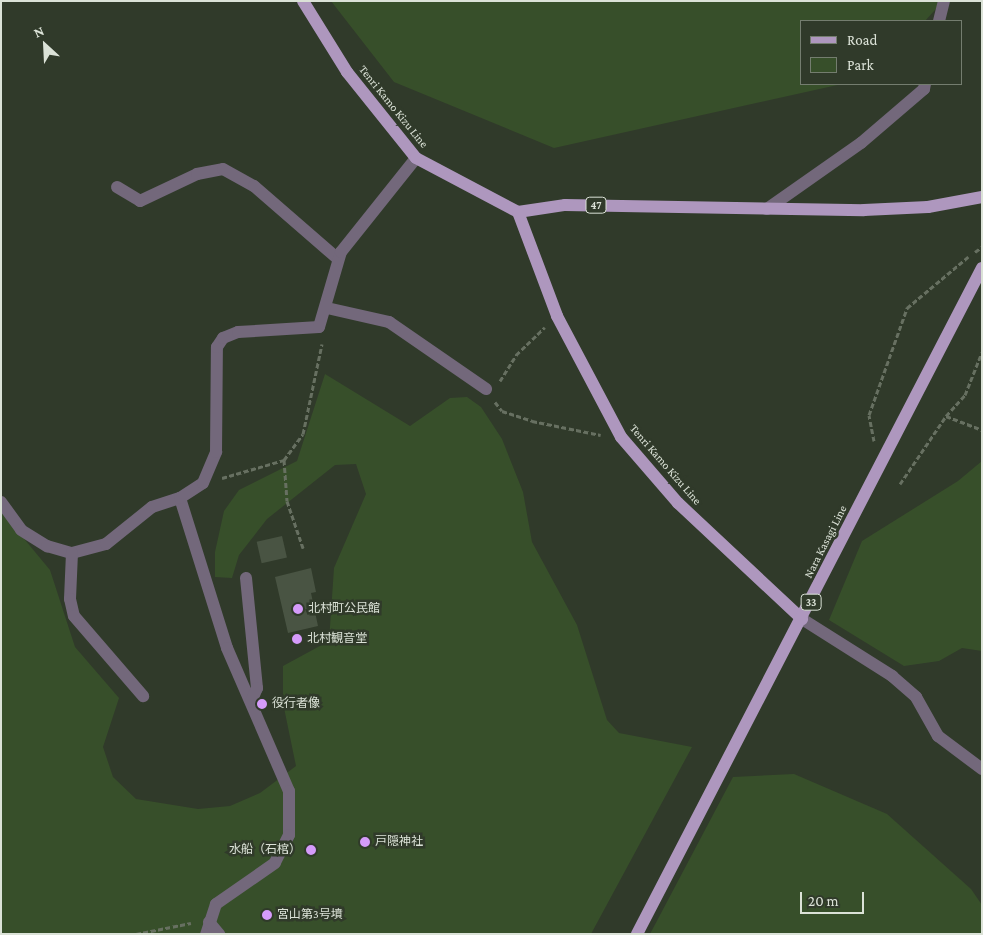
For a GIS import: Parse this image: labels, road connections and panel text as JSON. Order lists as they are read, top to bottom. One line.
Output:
{"streets":{"main road":["Tenri Kamo Kizu Line","47","Nara Kasagi Line","33"]},"crossings":[["Tenri Kamo Kizu Line","47"],["Tenri Kamo Kizu Line","Nara Kasagi Line"]],"places":["北村町公民館","北村観音堂","役行者像","戸隠神社","水船（石棺）","宮山第3号墳"],"legend":["Road","Park"],"scale_bar":"20 m","north":"top left"}
